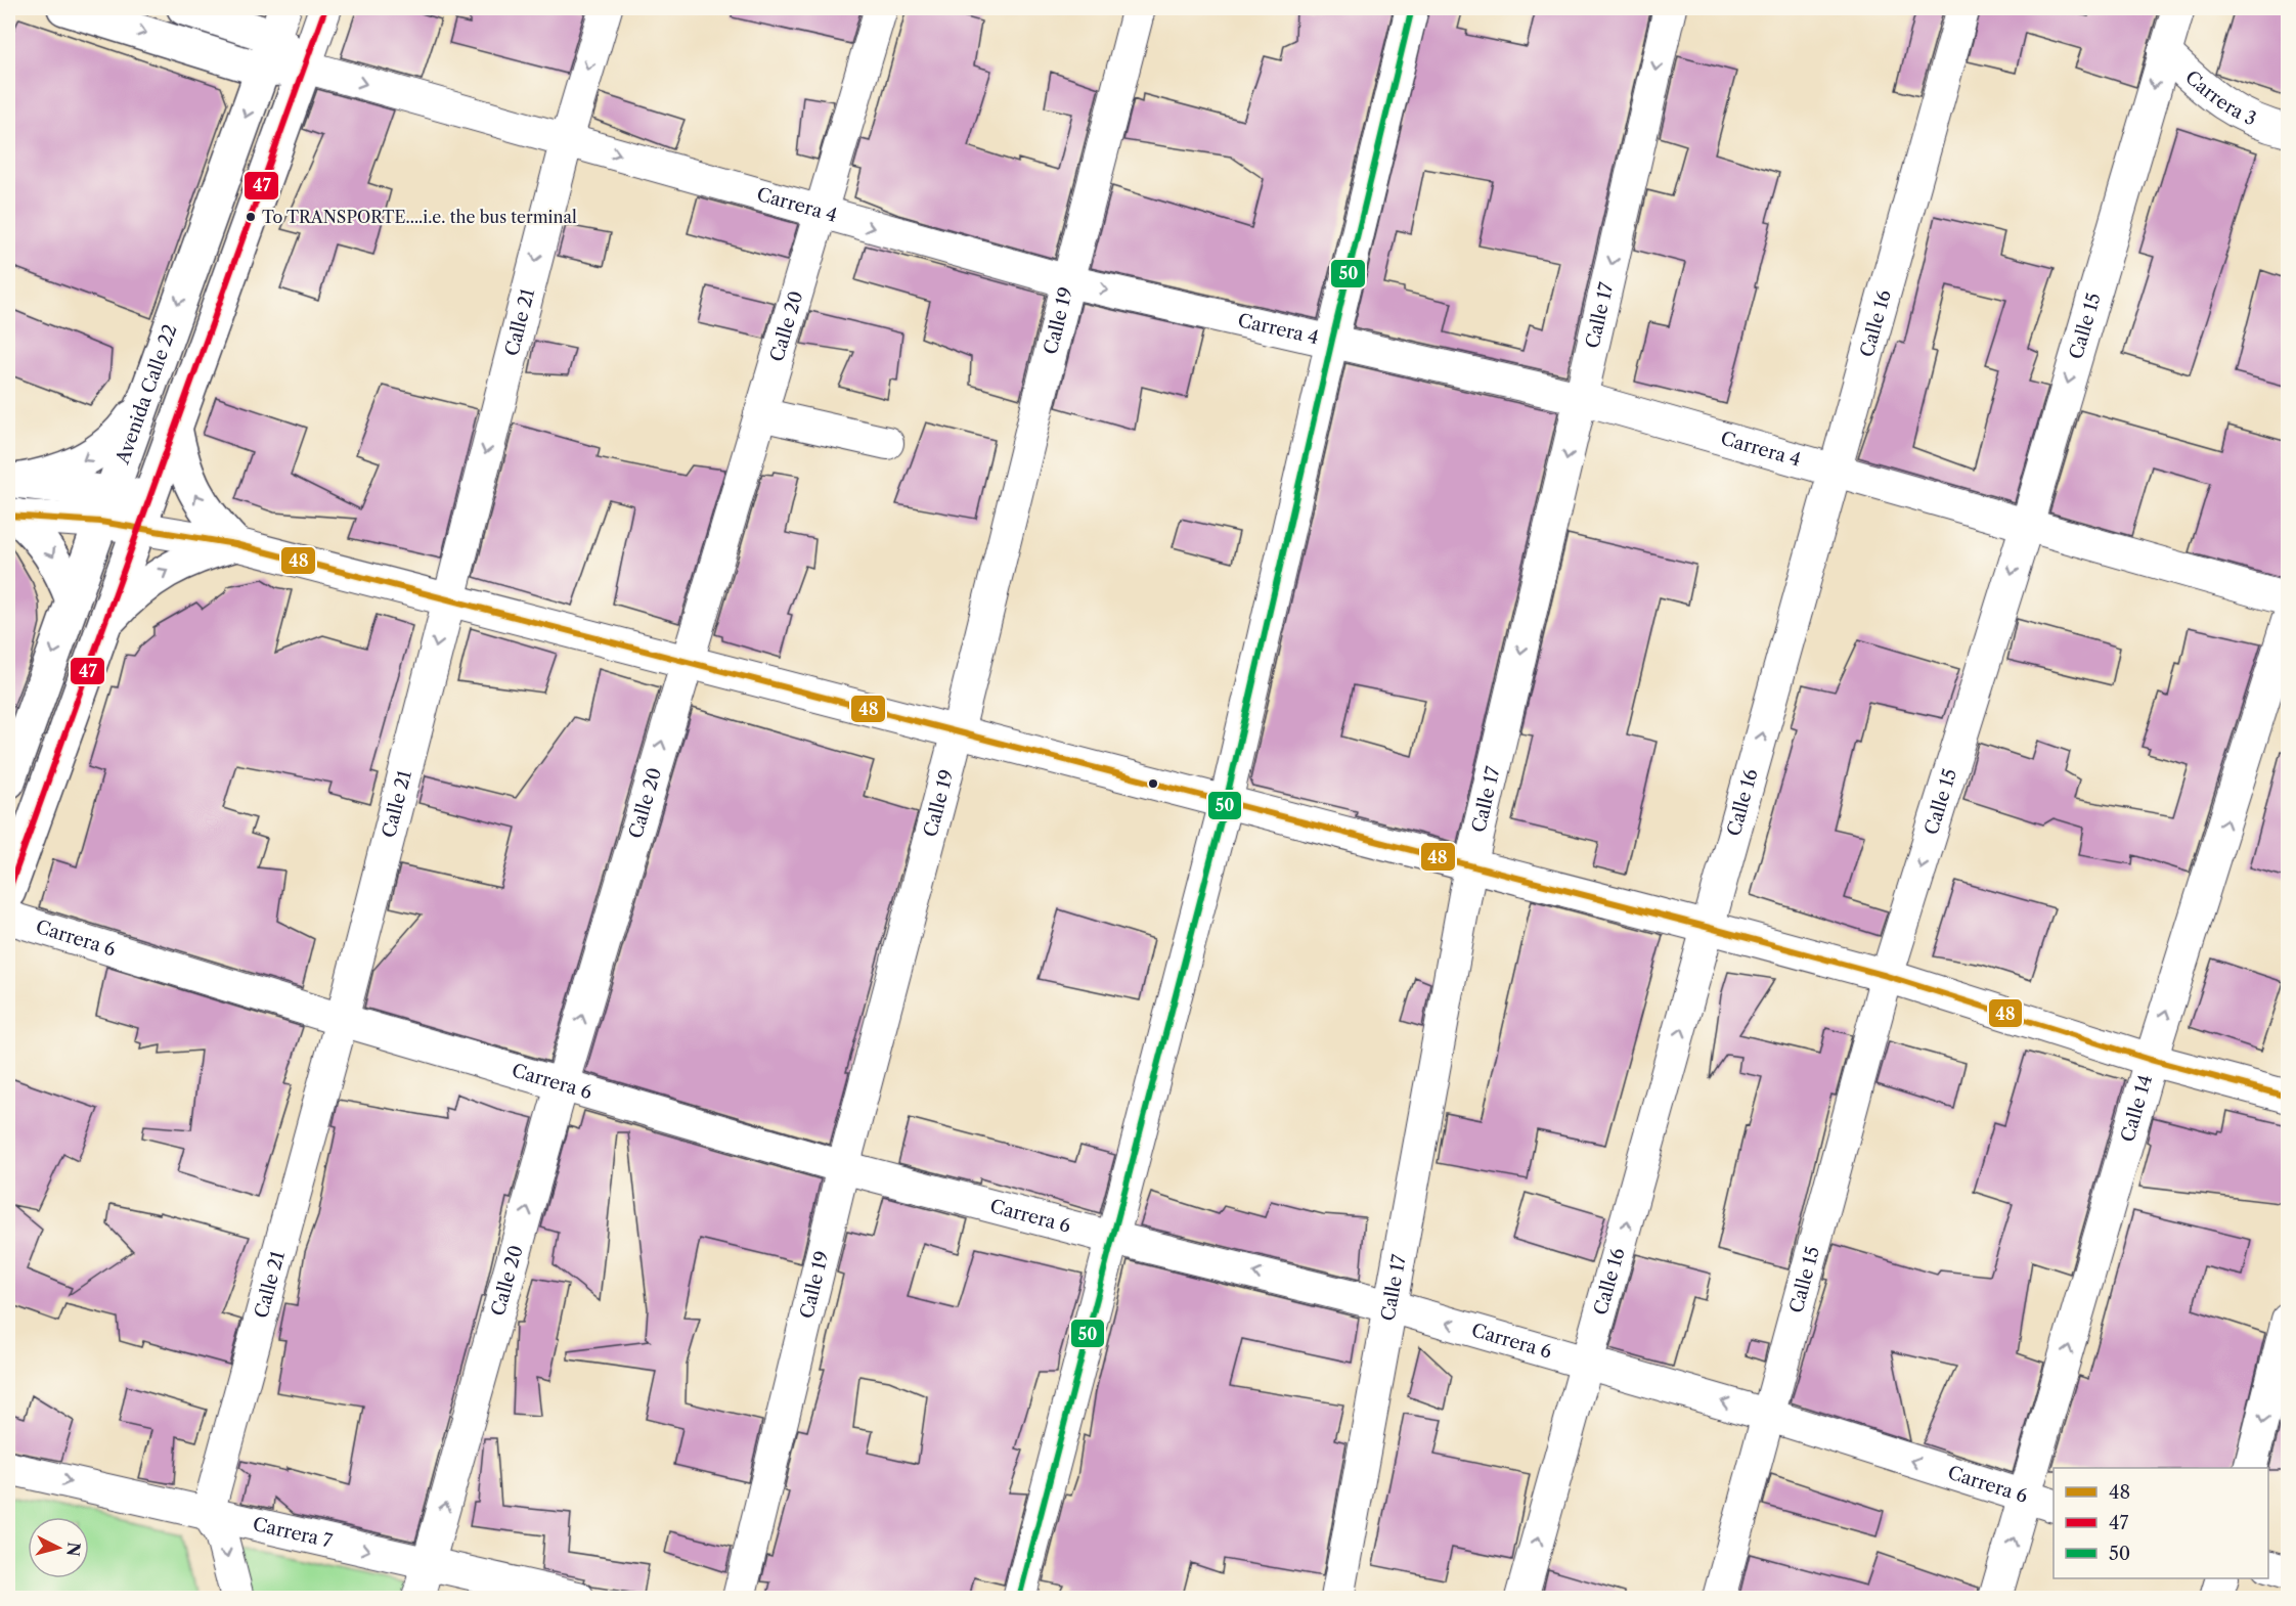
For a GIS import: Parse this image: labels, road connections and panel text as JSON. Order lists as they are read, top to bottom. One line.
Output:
{"streets":{"main road":["Avenida Calle 22"],"street":["Carrera 3","Carrera 4","Calle 17","Calle 19","Calle 21","Calle 16","Calle 20","Calle 15","Carrera 6","Calle 14","Carrera 7"]},"crossings":[["Carrera 3","Calle 15"],["Carrera 4","Calle 17"],["Carrera 4","Calle 19"],["Carrera 4","Calle 21"],["Carrera 4","Calle 16"],["Carrera 4","Calle 20"],["Carrera 4","Calle 15"],["Carrera 4","Avenida Calle 22"],["Calle 17","Carrera 6"],["Calle 19","Carrera 6"],["Calle 21","Carrera 6"],["Calle 21","Carrera 7"],["Calle 16","Carrera 6"],["Calle 20","Carrera 6"],["Calle 20","Carrera 7"],["Calle 15","Carrera 6"],["Carrera 6","Calle 14"]],"one_way":["Carrera 4","Calle 21","Calle 16","Calle 20","Calle 15","Carrera 6","Calle 14","Carrera 7"],"places":["To TRANSPORTE....i.e. the bus terminal"],"lines":["transit line 47","transit line 50","transit line 48"],"legend":["48","47","50"],"north":"right"}
